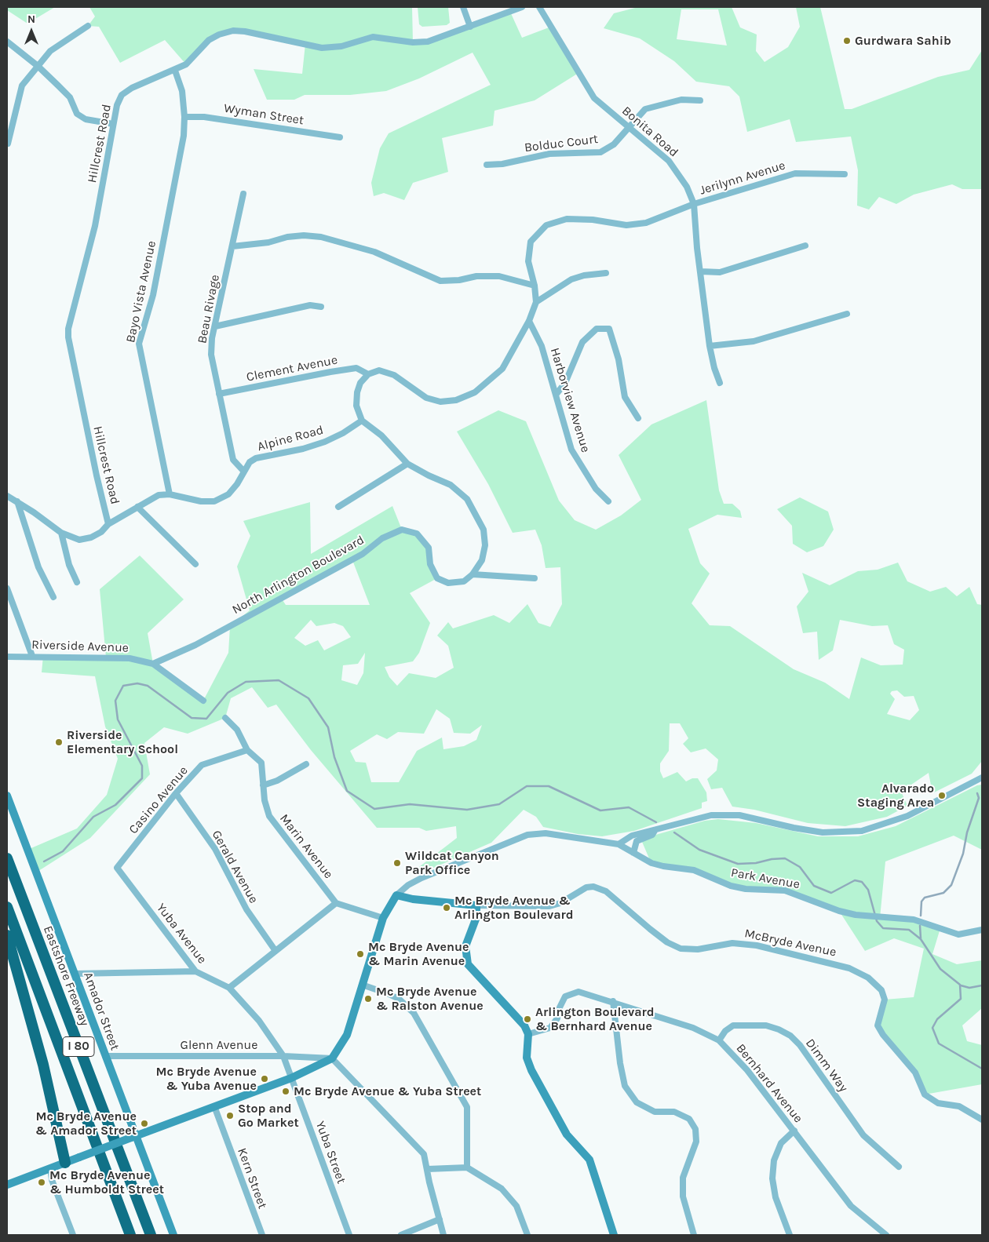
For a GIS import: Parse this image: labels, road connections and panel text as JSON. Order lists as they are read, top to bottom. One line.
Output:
{"streets":{"highway":["Eastshore Freeway","I 80"],"main road":["McBryde Avenue","Amador Street"],"street":["Wyman Street","Bonita Road","Hillcrest Road","Bolduc Court","Jerilynn Avenue","Bayo Vista Avenue","Beau Rivage","Clement Avenue","Harborview Avenue","Alpine Road","North Arlington Boulevard","Riverside Avenue","Casino Avenue","Marin Avenue","Gerald Avenue","Park Avenue","Yuba Avenue","Glenn Avenue","Dimm Way","Bernhard Avenue","Yuba Street","Kern Street"]},"crossings":[["Wyman Street","Bayo Vista Avenue"],["Bonita Road","Bolduc Court"],["Bonita Road","Jerilynn Avenue"],["Hillcrest Road","Bayo Vista Avenue"],["Hillcrest Road","Alpine Road"],["Bayo Vista Avenue","Alpine Road"],["Beau Rivage","Clement Avenue"],["Beau Rivage","Alpine Road"],["North Arlington Boulevard","Riverside Avenue"],["Casino Avenue","Marin Avenue"],["Casino Avenue","Gerald Avenue"],["Casino Avenue","Yuba Avenue"],["Park Avenue","McBryde Avenue"],["Yuba Avenue","Glenn Avenue"],["Yuba Avenue","Yuba Street"],["Amador Street","Glenn Avenue"],["Dimm Way","Bernhard Avenue"]],"places":["Gurdwara Sahib","Riverside Elementary School","Alvarado Staging Area","Wildcat Canyon Park Office","Mc Bryde Avenue & Arlington Boulevard","Mc Bryde Avenue & Marin Avenue","Mc Bryde Avenue & Ralston Avenue","Arlington Boulevard & Bernhard Avenue","Mc Bryde Avenue & Yuba Avenue","Mc Bryde Avenue & Yuba Street","Stop and Go Market","Mc Bryde Avenue & Amador Street","Mc Bryde Avenue & Humboldt Street"],"north":"top"}
